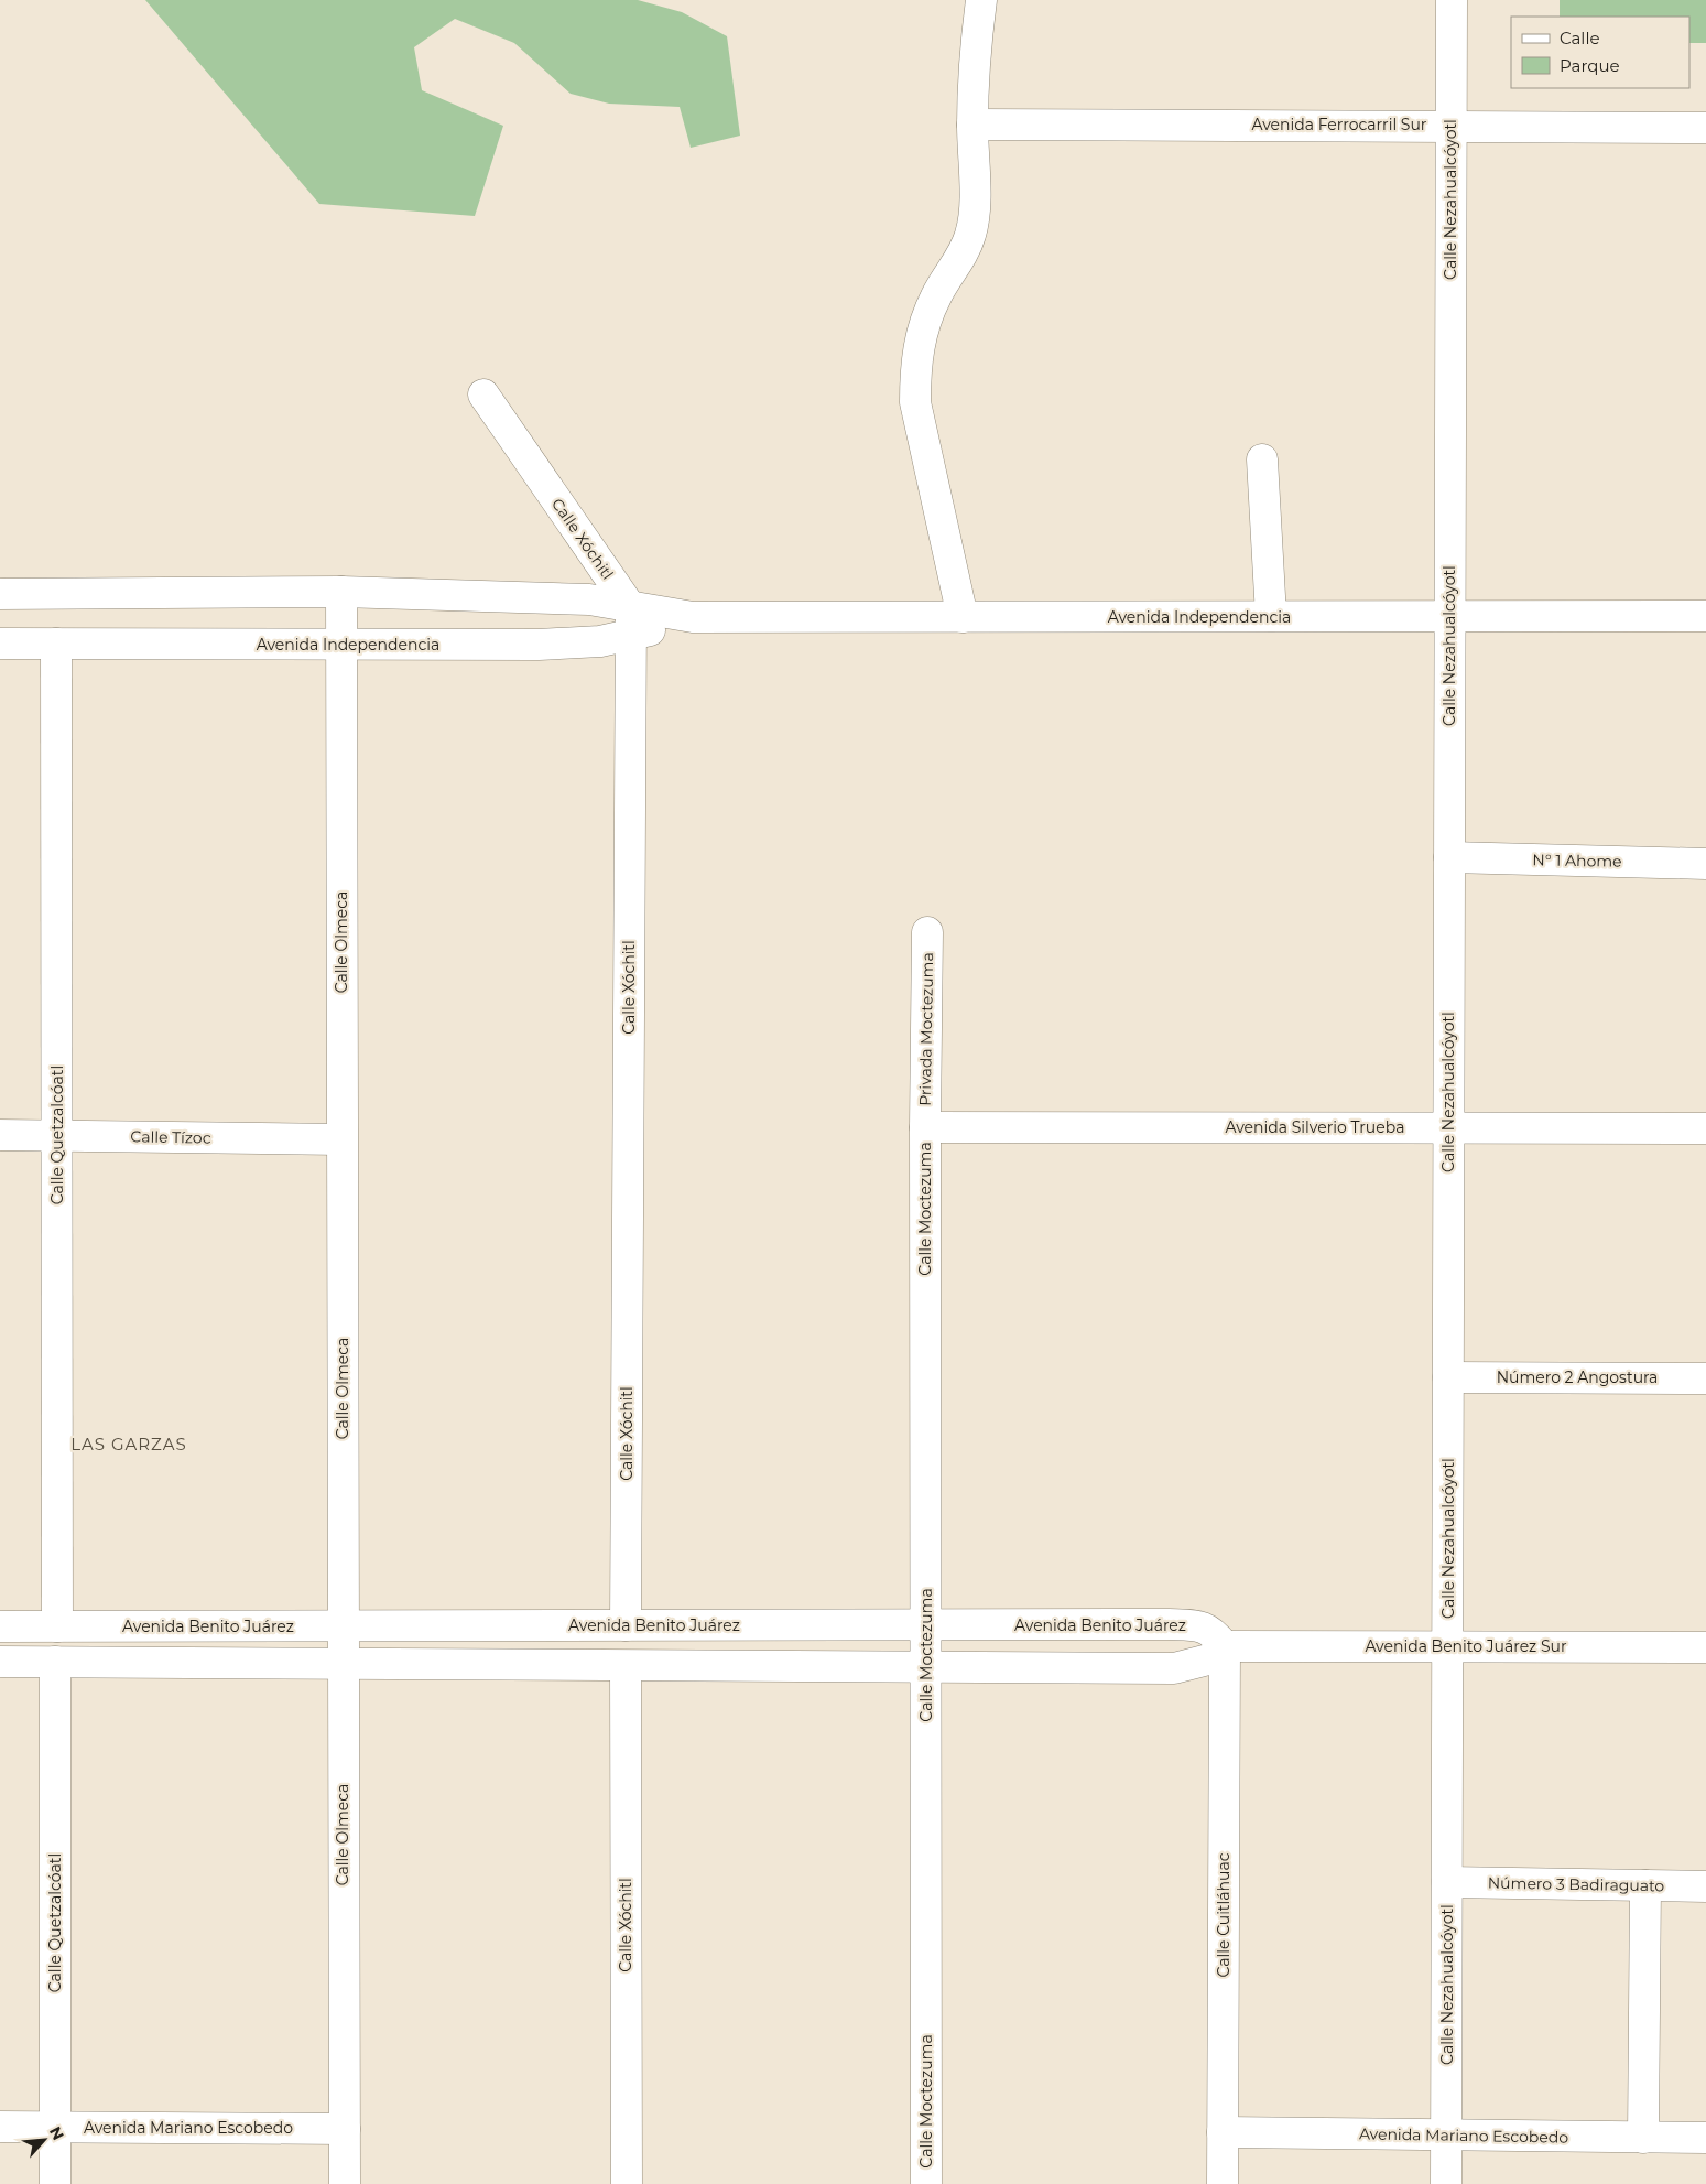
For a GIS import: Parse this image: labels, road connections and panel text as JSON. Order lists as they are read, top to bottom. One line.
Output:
{"streets":{"street":["Avenida Ferrocarril Sur","Calle Nezahualcóyotl","Calle Xóchitl","Avenida Independencia","N° 1 Ahome","Calle Olmeca","Privada Moctezuma","Avenida Silverio Trueba","Calle Quetzalcóatl","Calle Tízoc","Calle Moctezuma","Número 2 Angostura","Avenida Benito Juárez","Avenida Benito Juárez Sur","Número 3 Badiraguato","Calle Cuitláhuac","Avenida Mariano Escobedo"]},"crossings":[["Avenida Ferrocarril Sur","Calle Nezahualcóyotl"],["Calle Nezahualcóyotl","Avenida Independencia"],["Calle Nezahualcóyotl","N° 1 Ahome"],["Calle Nezahualcóyotl","Avenida Silverio Trueba"],["Calle Nezahualcóyotl","Número 2 Angostura"],["Calle Nezahualcóyotl","Avenida Benito Juárez Sur"],["Calle Nezahualcóyotl","Número 3 Badiraguato"],["Calle Nezahualcóyotl","Avenida Mariano Escobedo"],["Calle Xóchitl","Avenida Independencia"],["Calle Xóchitl","Avenida Benito Juárez"],["Avenida Independencia","Calle Olmeca"],["Avenida Independencia","Calle Quetzalcóatl"],["Calle Olmeca","Calle Tízoc"],["Calle Olmeca","Avenida Benito Juárez"],["Calle Olmeca","Avenida Mariano Escobedo"],["Privada Moctezuma","Avenida Silverio Trueba"],["Privada Moctezuma","Calle Moctezuma"],["Avenida Silverio Trueba","Calle Moctezuma"],["Calle Quetzalcóatl","Calle Tízoc"],["Calle Quetzalcóatl","Avenida Benito Juárez"],["Calle Quetzalcóatl","Avenida Mariano Escobedo"],["Calle Moctezuma","Avenida Benito Juárez"],["Avenida Benito Juárez","Avenida Benito Juárez Sur"],["Avenida Benito Juárez","Calle Cuitláhuac"],["Avenida Benito Juárez Sur","Calle Cuitláhuac"],["Calle Cuitláhuac","Avenida Mariano Escobedo"]],"districts":["LAS GARZAS"],"legend":["Calle","Parque"],"north":"top right"}
